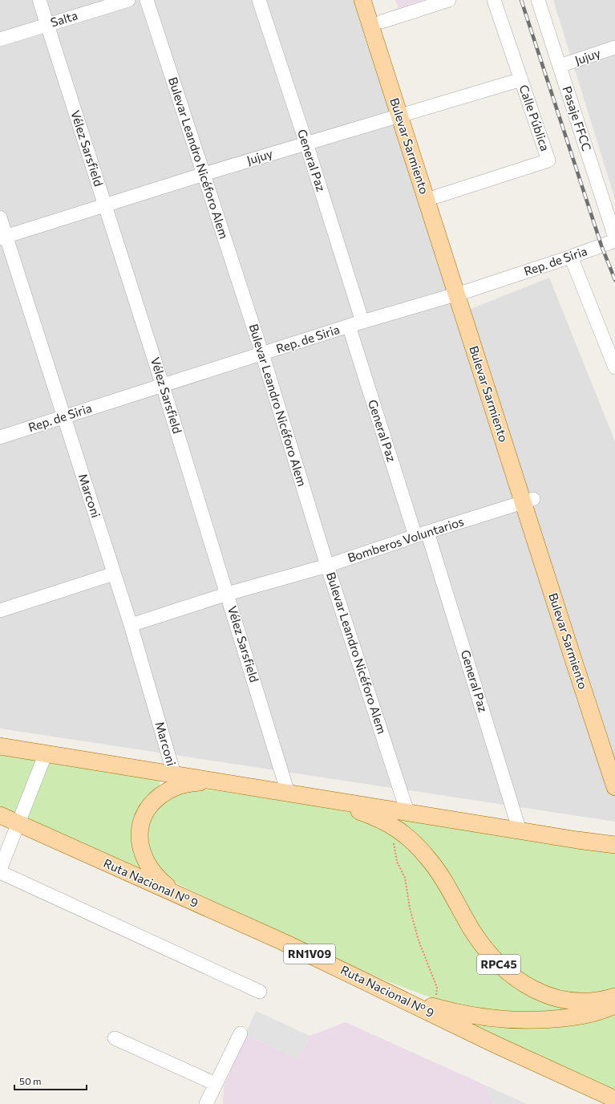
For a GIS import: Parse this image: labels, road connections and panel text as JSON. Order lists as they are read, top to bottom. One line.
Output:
{"streets":{"main road":["Bulevar Sarmiento","Ruta Nacional Nº 9","RN1V09","RPC45"],"street":["Salta","Jujuy","Calle Pública","Pasaje FFCC","Vélez Sarsfield","Bulevar Leandro Nicéforo Alem","General Paz","Rep. de Siria","Marconi","Bomberos Voluntarios"]},"crossings":[["Salta","Vélez Sarsfield"],["Jujuy","Calle Pública"],["Jujuy","Pasaje FFCC"],["Jujuy","Bulevar Sarmiento"],["Jujuy","Vélez Sarsfield"],["Jujuy","Bulevar Leandro Nicéforo Alem"],["Jujuy","General Paz"],["Jujuy","Marconi"],["Calle Pública","Bulevar Sarmiento"],["Bulevar Sarmiento","Rep. de Siria"],["Bulevar Sarmiento","Bomberos Voluntarios"],["Vélez Sarsfield","Rep. de Siria"],["Vélez Sarsfield","Bomberos Voluntarios"],["Vélez Sarsfield","RN1V09"],["Bulevar Leandro Nicéforo Alem","Rep. de Siria"],["Bulevar Leandro Nicéforo Alem","Bomberos Voluntarios"],["Bulevar Leandro Nicéforo Alem","RN1V09"],["General Paz","Rep. de Siria"],["General Paz","Bomberos Voluntarios"],["General Paz","RN1V09"],["Rep. de Siria","Marconi"],["Marconi","Bomberos Voluntarios"],["Marconi","RN1V09"],["Ruta Nacional Nº 9","RN1V09"],["RN1V09","RPC45"]],"scale_bar":"50 m"}
